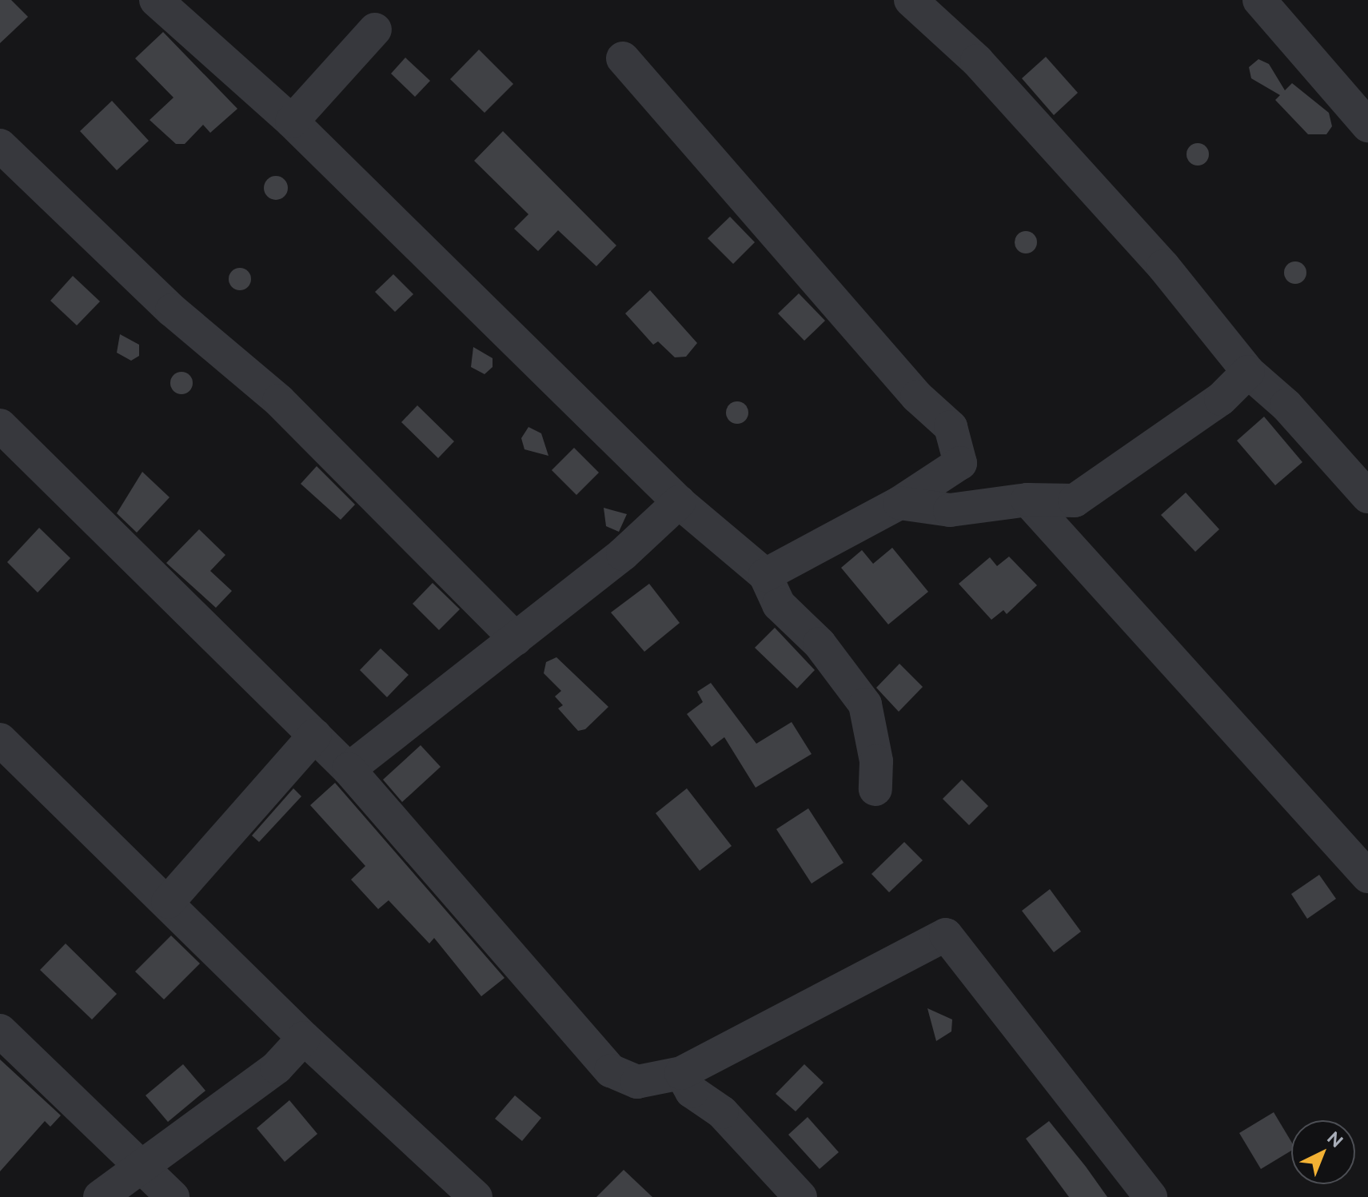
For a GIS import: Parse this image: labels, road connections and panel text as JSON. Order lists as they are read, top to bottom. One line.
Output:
{"north":"top right"}
